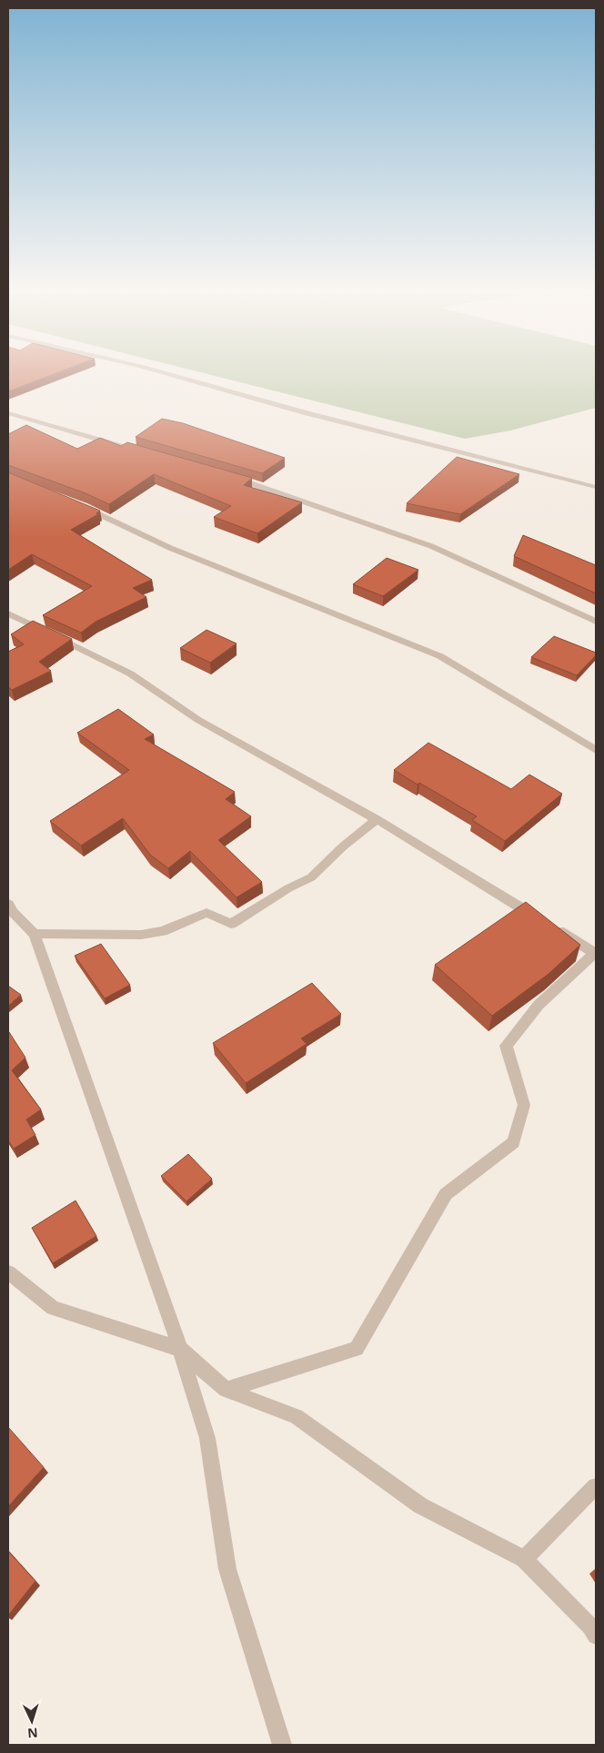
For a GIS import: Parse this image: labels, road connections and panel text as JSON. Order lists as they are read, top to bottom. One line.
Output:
{"north":"bottom"}
